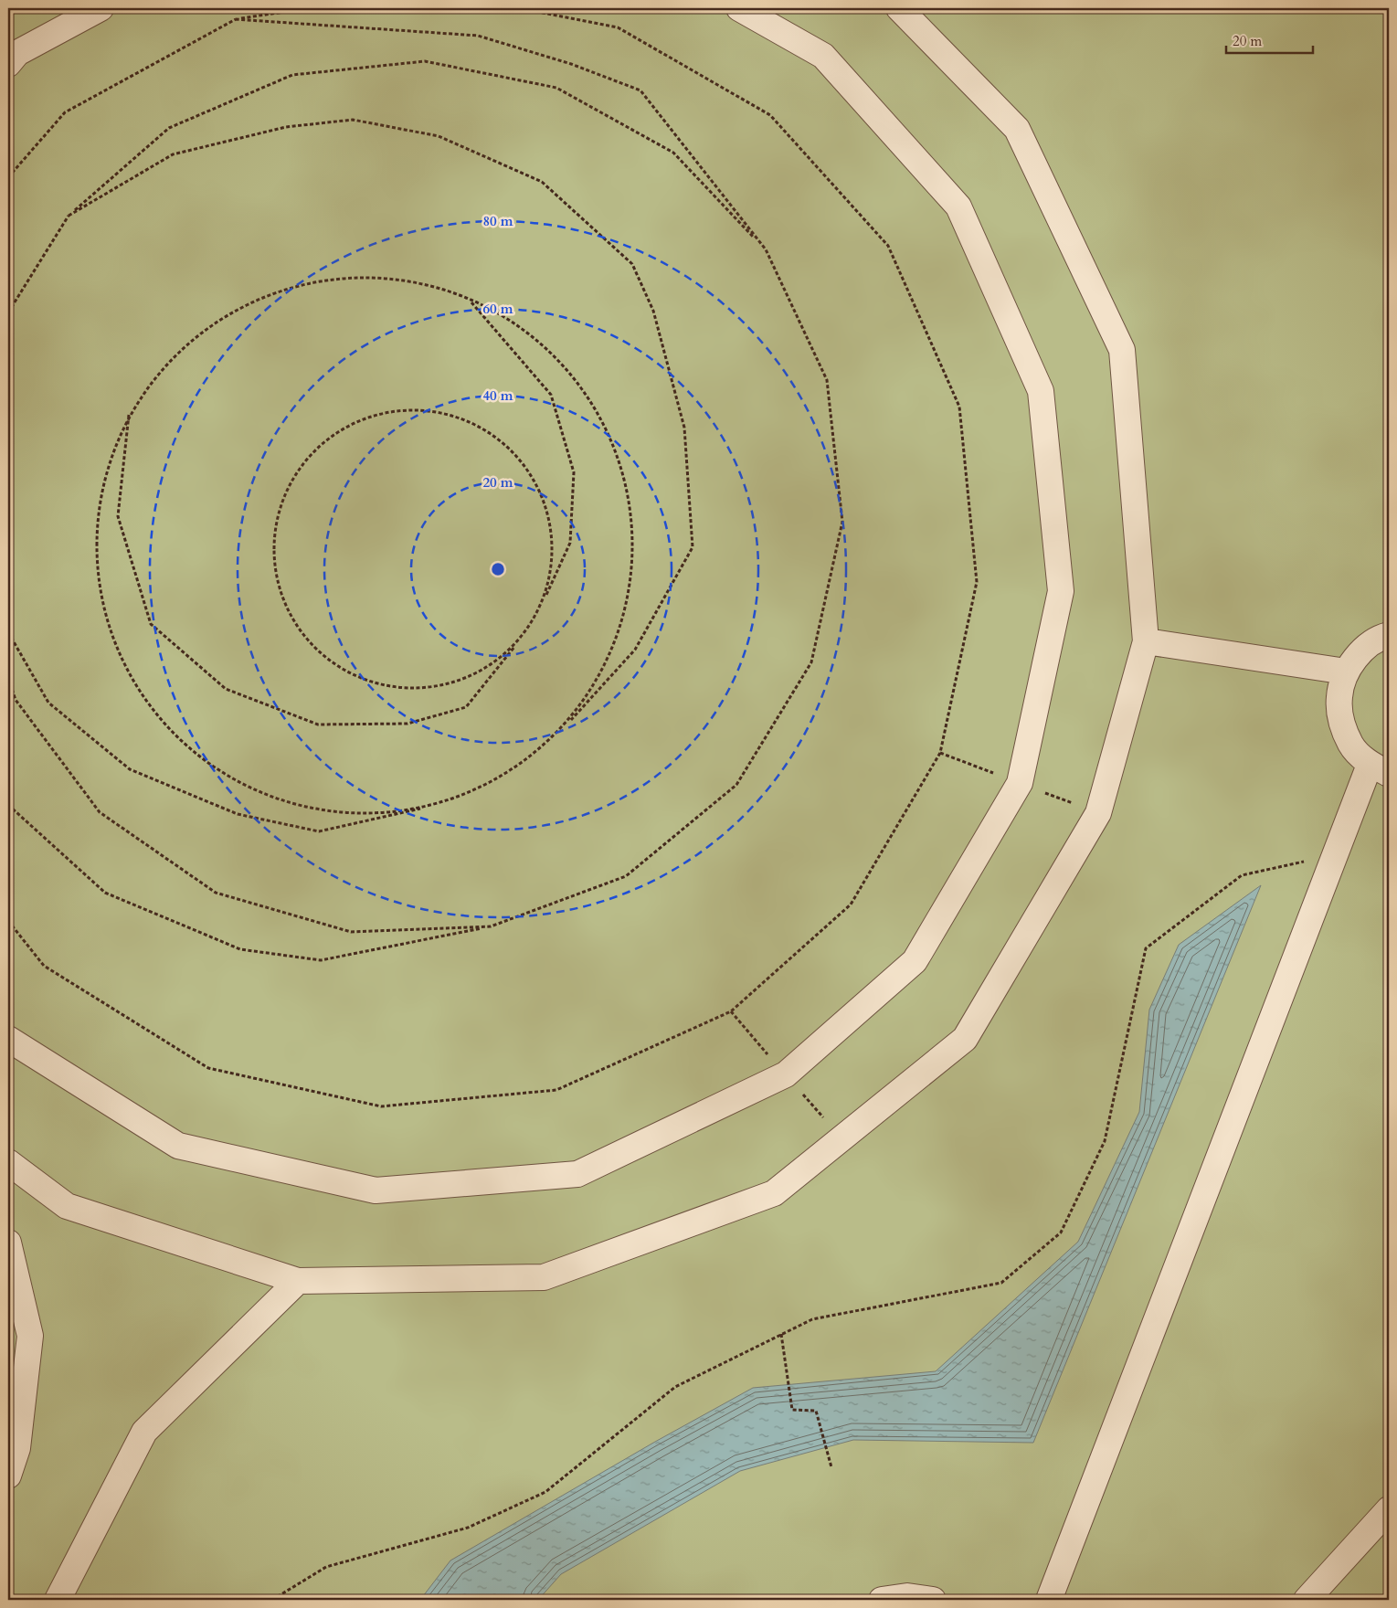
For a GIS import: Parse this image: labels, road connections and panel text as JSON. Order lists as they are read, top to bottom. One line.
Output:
{"scale_bar":"20 m","rings":["80 m","60 m","40 m","20 m"]}
